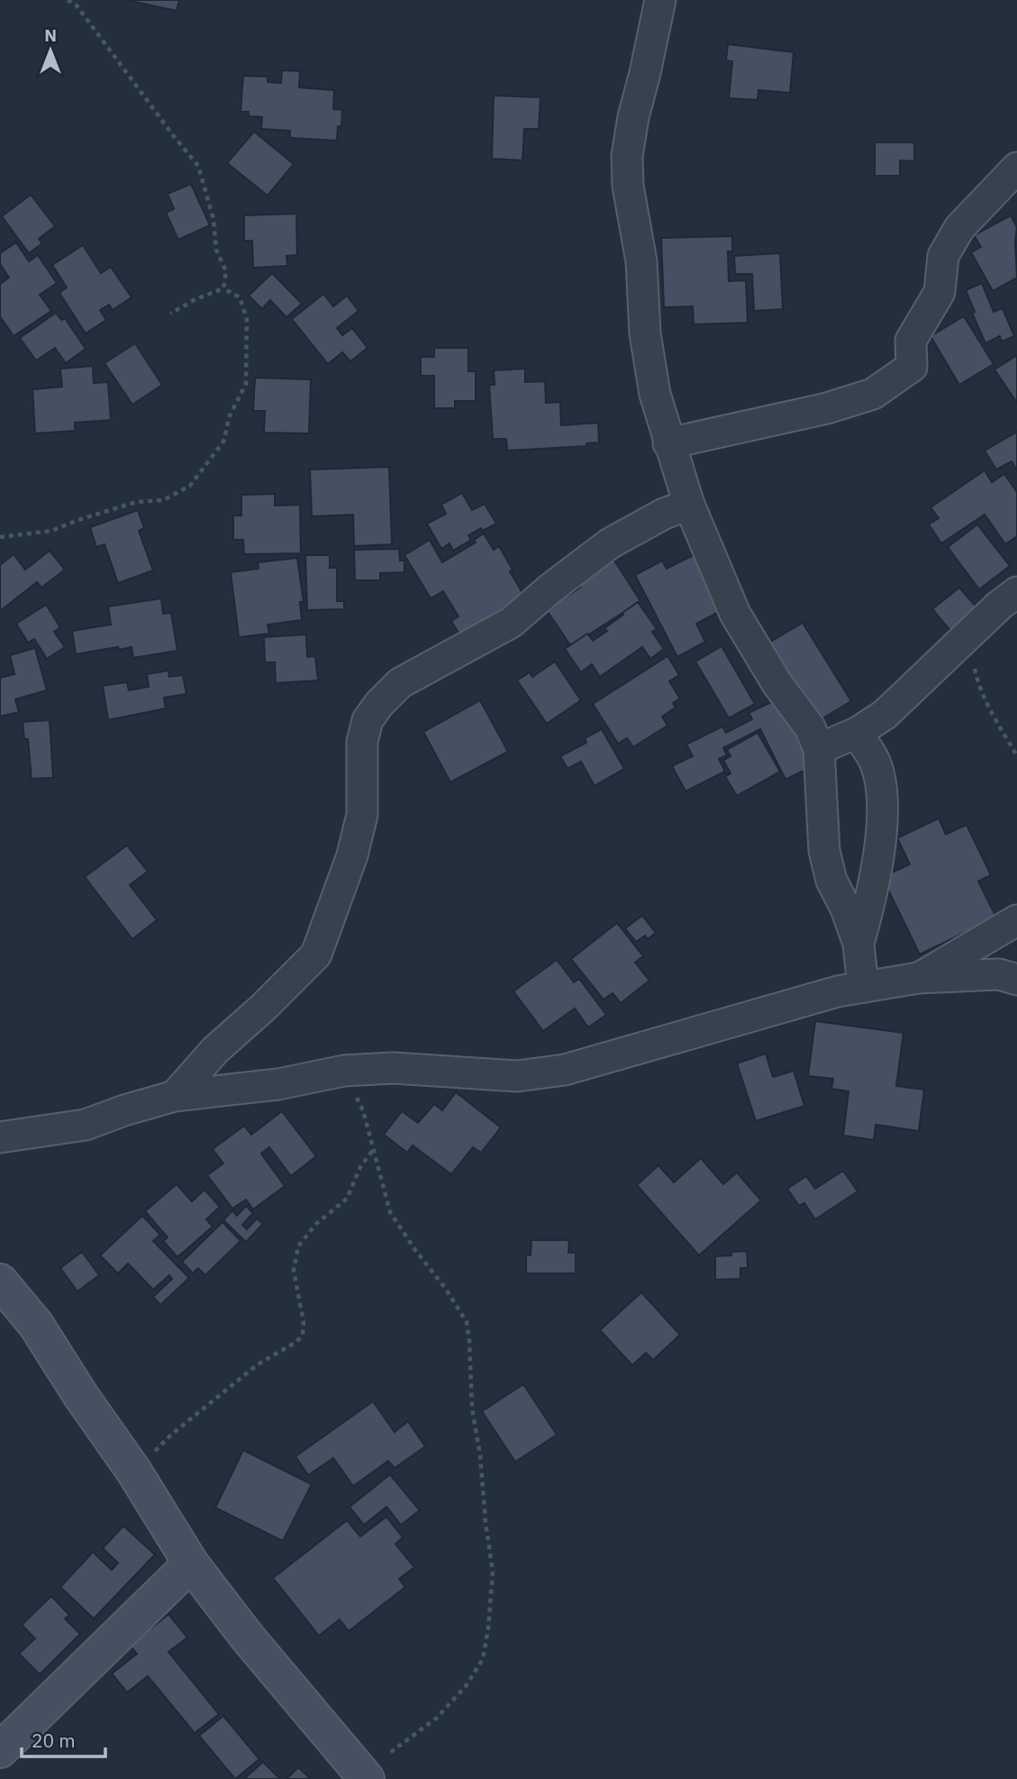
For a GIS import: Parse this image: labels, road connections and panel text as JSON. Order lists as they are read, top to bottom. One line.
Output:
{"scale_bar":"20 m","north":"top"}
